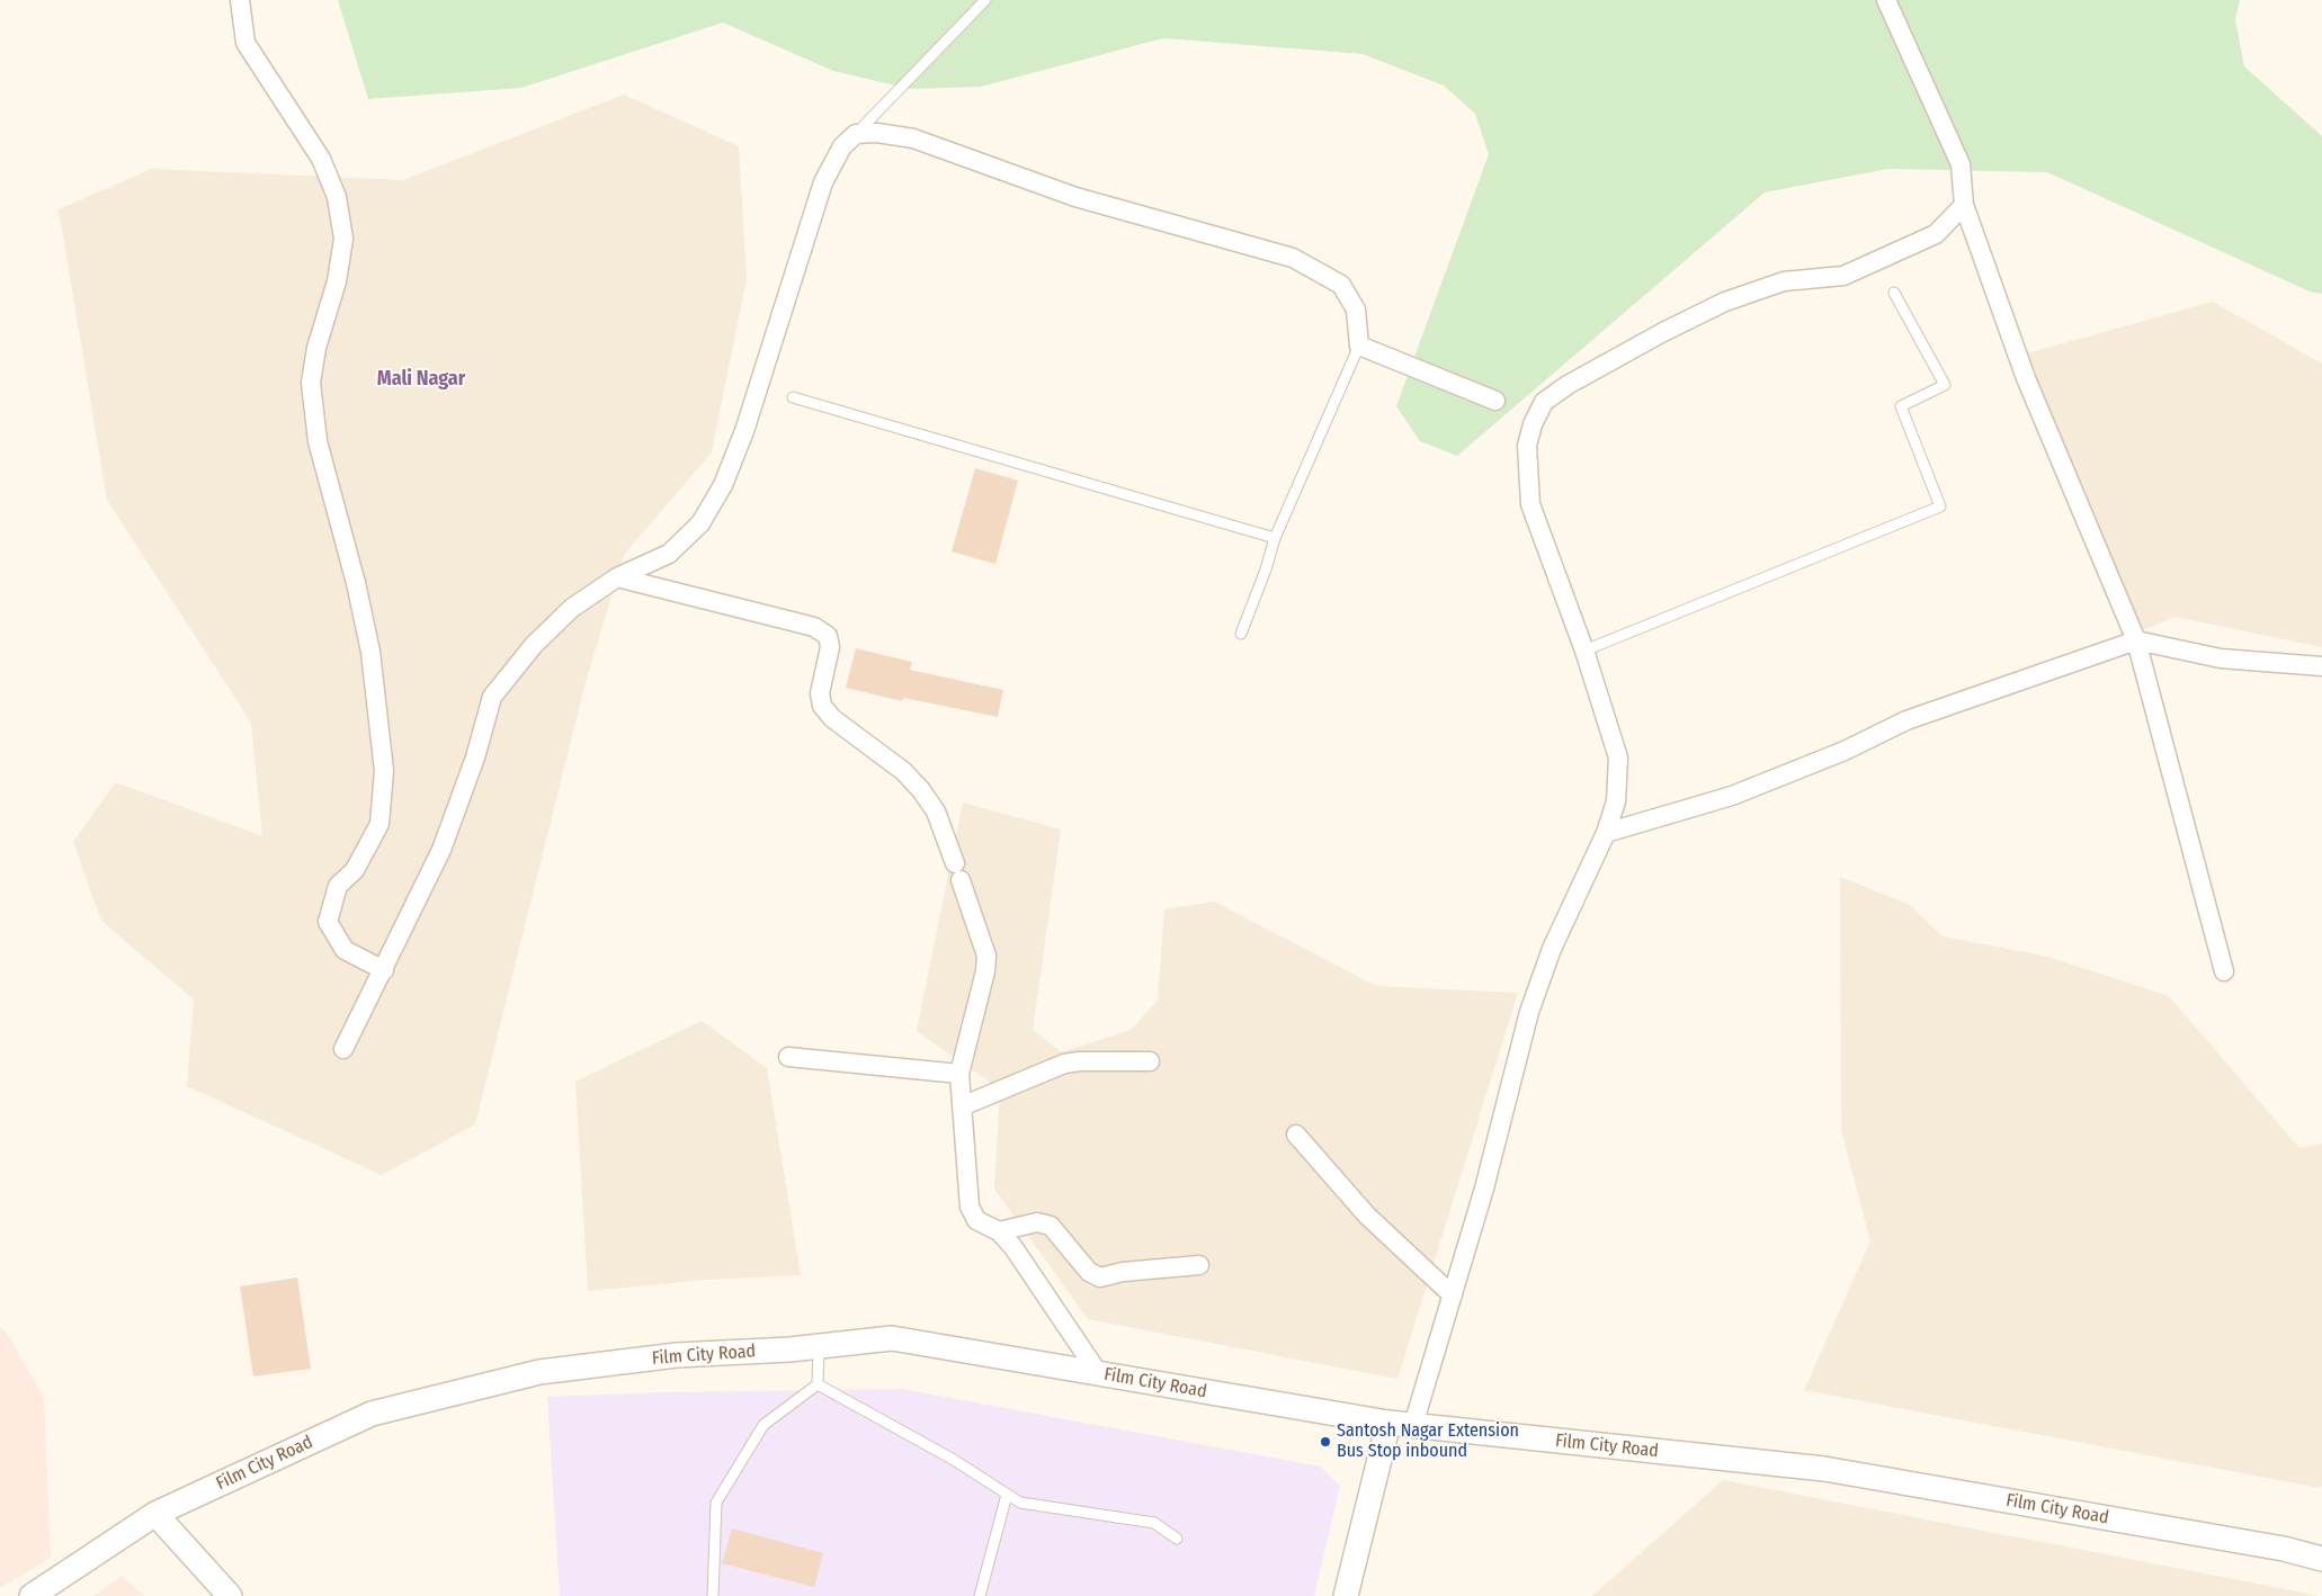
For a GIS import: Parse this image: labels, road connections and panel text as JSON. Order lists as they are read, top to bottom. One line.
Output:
{"streets":{"street":["Film City Road"]},"districts":["Mali Nagar"],"places":["Santosh Nagar Extension Bus Stop inbound"]}
